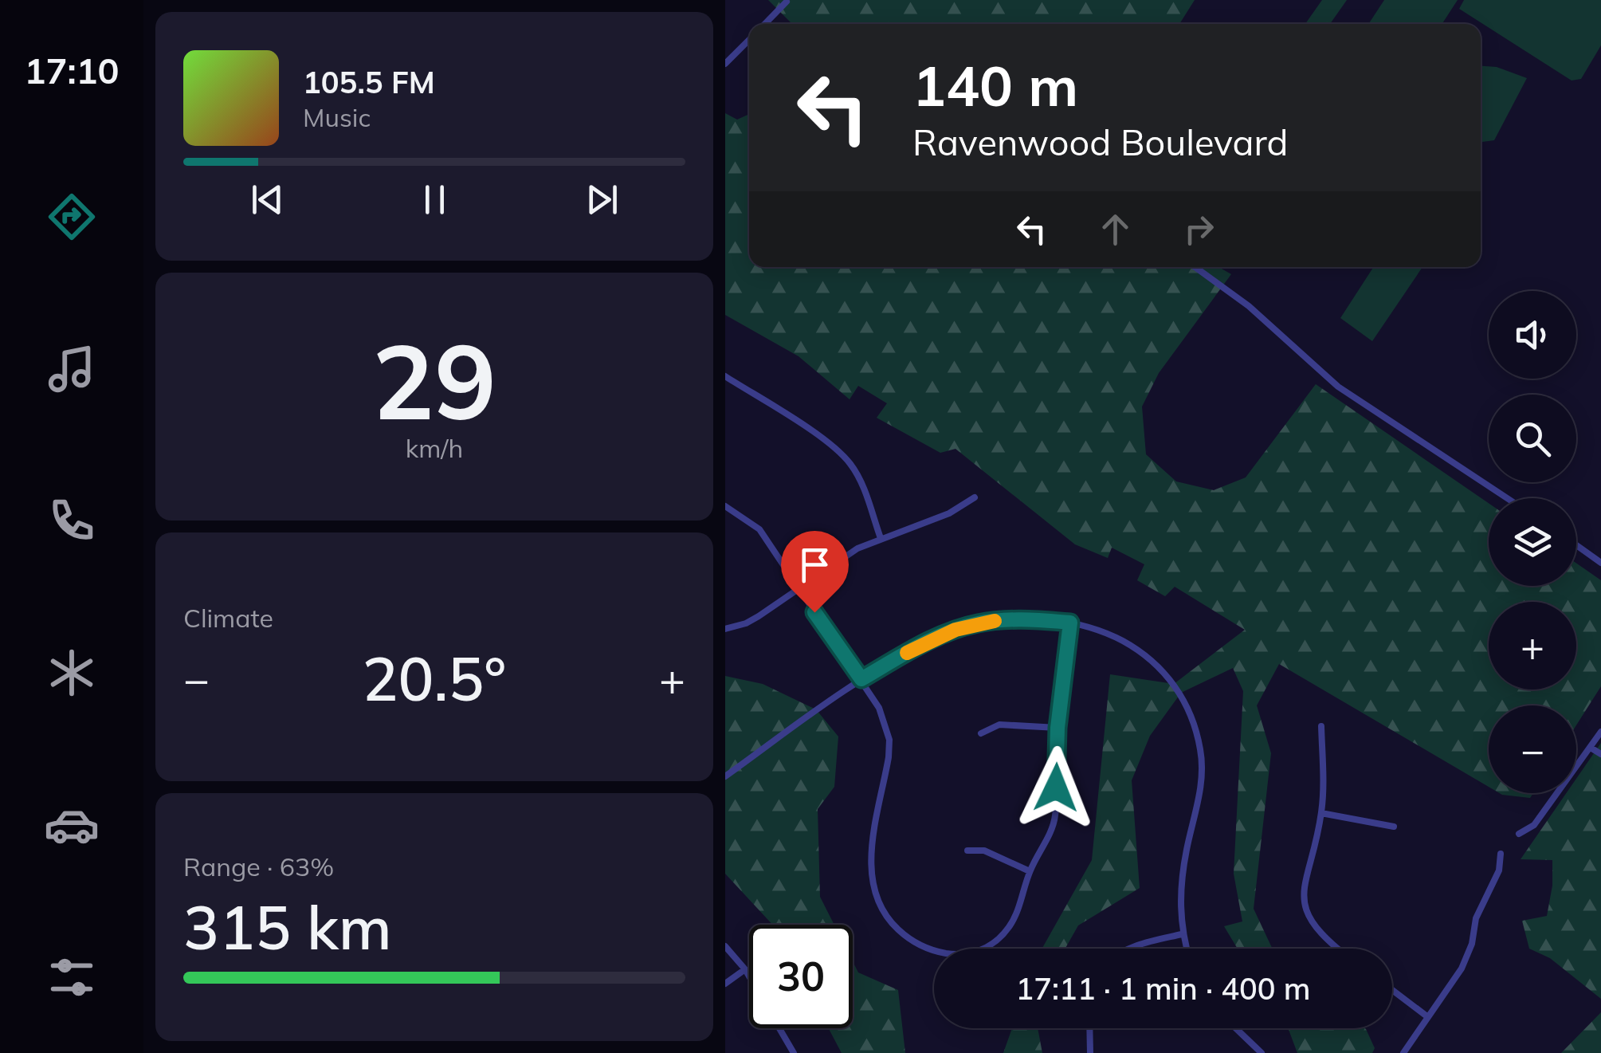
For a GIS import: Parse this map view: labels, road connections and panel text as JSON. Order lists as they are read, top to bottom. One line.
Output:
{"page":{"tabs":"17:10","turn":["140 m","Ravenwood Boulevard"],"song":["105.5 FM","Music"],"tile":[["29","km/h"],"Climate",["Range · 63%","315 km"]],"map_buttons":["+","−"],"heat":["−","20.5°","+"],"limit":"30","trip":"17:11 · 1 min · 400 m"}}
